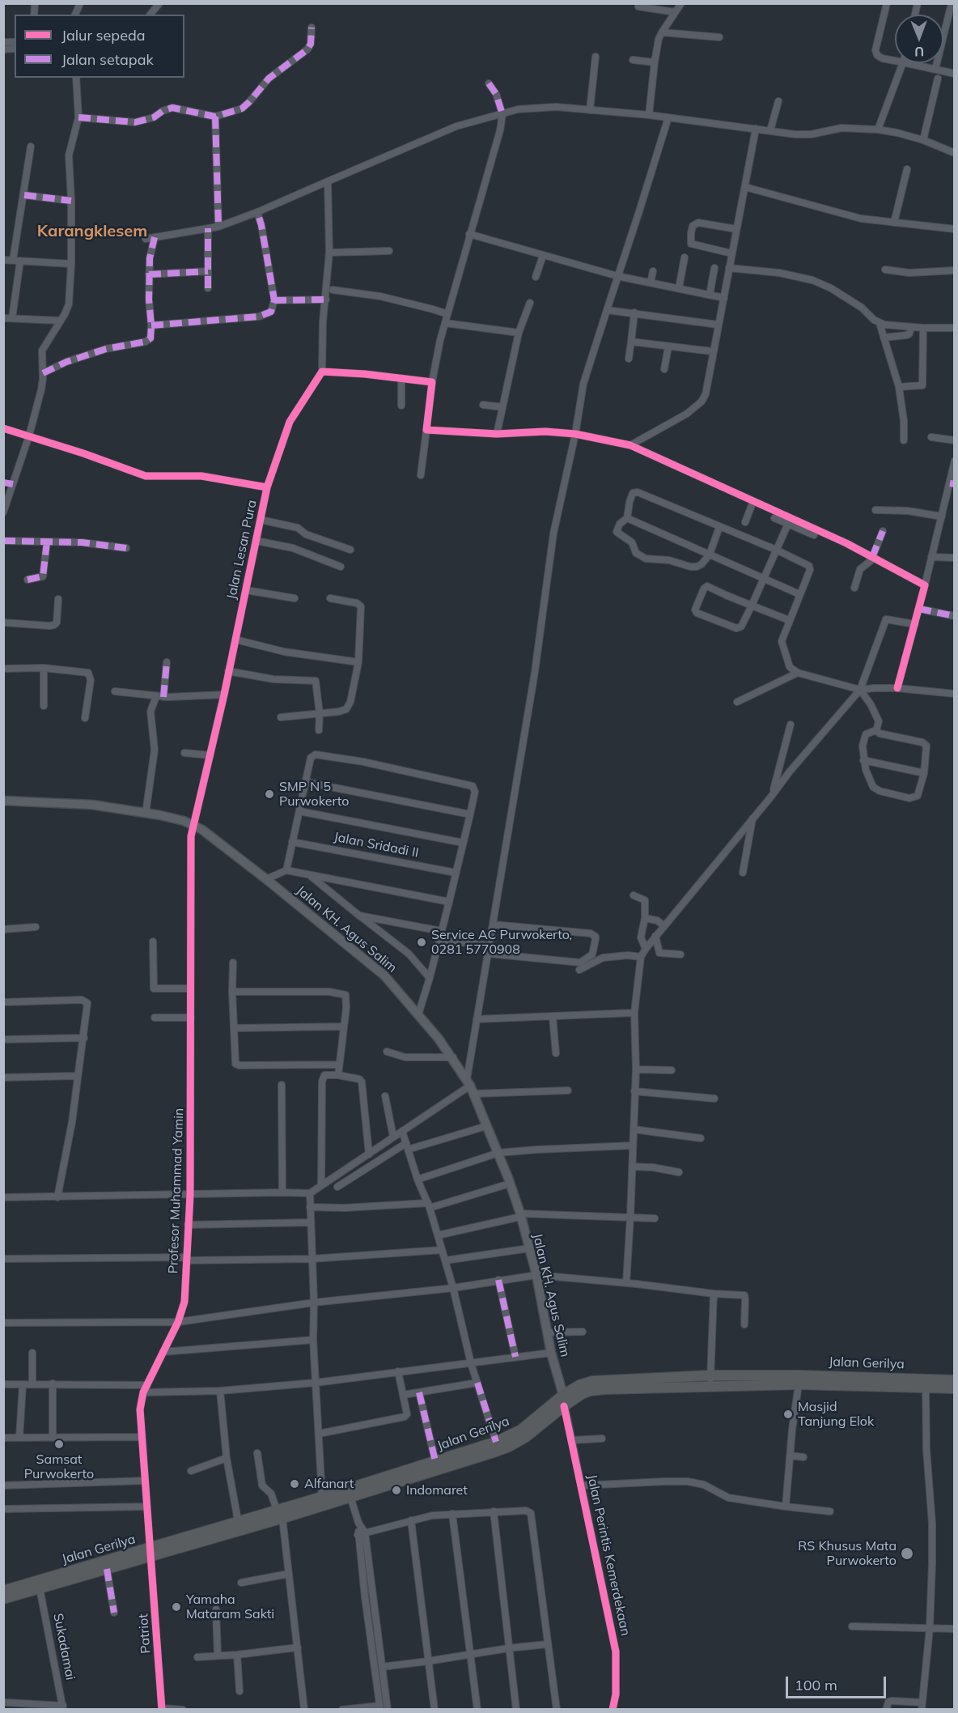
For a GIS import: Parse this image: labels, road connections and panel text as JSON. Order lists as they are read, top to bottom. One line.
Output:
{"streets":{"highway":["Jalan Gerilya"],"main road":["Jalan KH. Agus Salim"],"street":["Jalan Lesan Pura","Jalan Sridadi II","Profesor Muhammad Yamin","Jalan Perintis Kemerdekaan","Patriot","Sukadamai"]},"crossings":[["Jalan Lesan Pura","Jalan KH. Agus Salim"],["Jalan Lesan Pura","Profesor Muhammad Yamin"],["Jalan KH. Agus Salim","Profesor Muhammad Yamin"],["Jalan KH. Agus Salim","Jalan Gerilya"],["Jalan KH. Agus Salim","Jalan Perintis Kemerdekaan"],["Profesor Muhammad Yamin","Jalan Gerilya"],["Profesor Muhammad Yamin","Patriot"],["Jalan Gerilya","Jalan Perintis Kemerdekaan"],["Jalan Gerilya","Patriot"],["Jalan Gerilya","Sukadamai"]],"districts":["Karangklesem"],"places":["SMP N 5 Purwokerto","Service AC Purwokerto, 0281 5770908","Masjid Tanjung Elok","Samsat Purwokerto","Alfanart","Indomaret","RS Khusus Mata Purwokerto","Yamaha Mataram Sakti"],"legend":["Jalur sepeda","Jalan setapak"],"scale_bar":"100 m","north":"bottom"}
